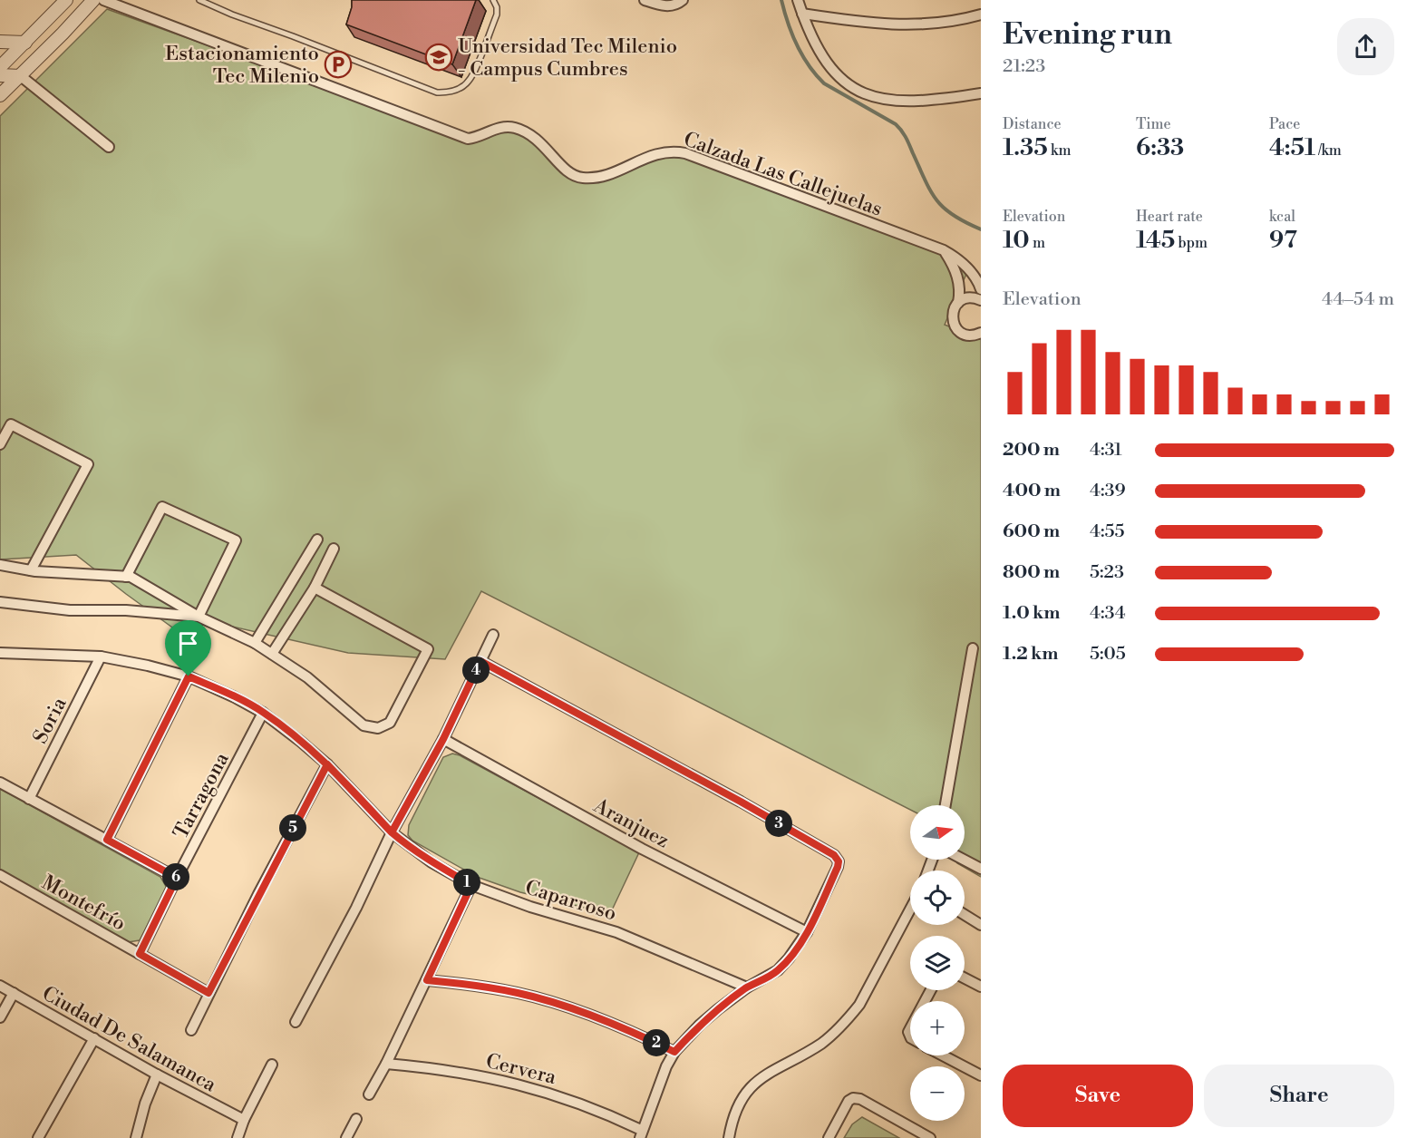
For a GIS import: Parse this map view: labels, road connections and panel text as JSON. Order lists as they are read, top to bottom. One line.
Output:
{"streets":{"street":["Calzada Las Callejuelas","Soria","Tarragona","Aranjuez","Caparroso","Montefrío","Ciudad De Salamanca","Cervera"]},"crossings":[["Soria","Caparroso"],["Tarragona","Caparroso"],["Tarragona","Montefrío"]],"places":{"school or university":["Universidad Tec Milenio - Campus Cumbres"],"parking":["Estacionamiento Tec Milenio"]},"north":"right","page":{"heading":["Evening run","21:23"],"stats":[["Distance","1.35 km"],["Time","6:33"],["Pace","4:51 /km"],["Elevation","10 m"],["Heart rate","145 bpm"],["kcal","97"]],"chart":["Elevation","44–54 m"],"list":[{"name":"200 m","note":"4:31"},{"name":"400 m","note":"4:39"},{"name":"600 m","note":"4:55"},{"name":"800 m","note":"5:23"},{"name":"1.0 km","note":"4:34"},{"name":"1.2 km","note":"5:05"}],"pins":["4","3","5","6","1","2"],"map_buttons":["+","−"],"buttons":["Save","Share"]}}
